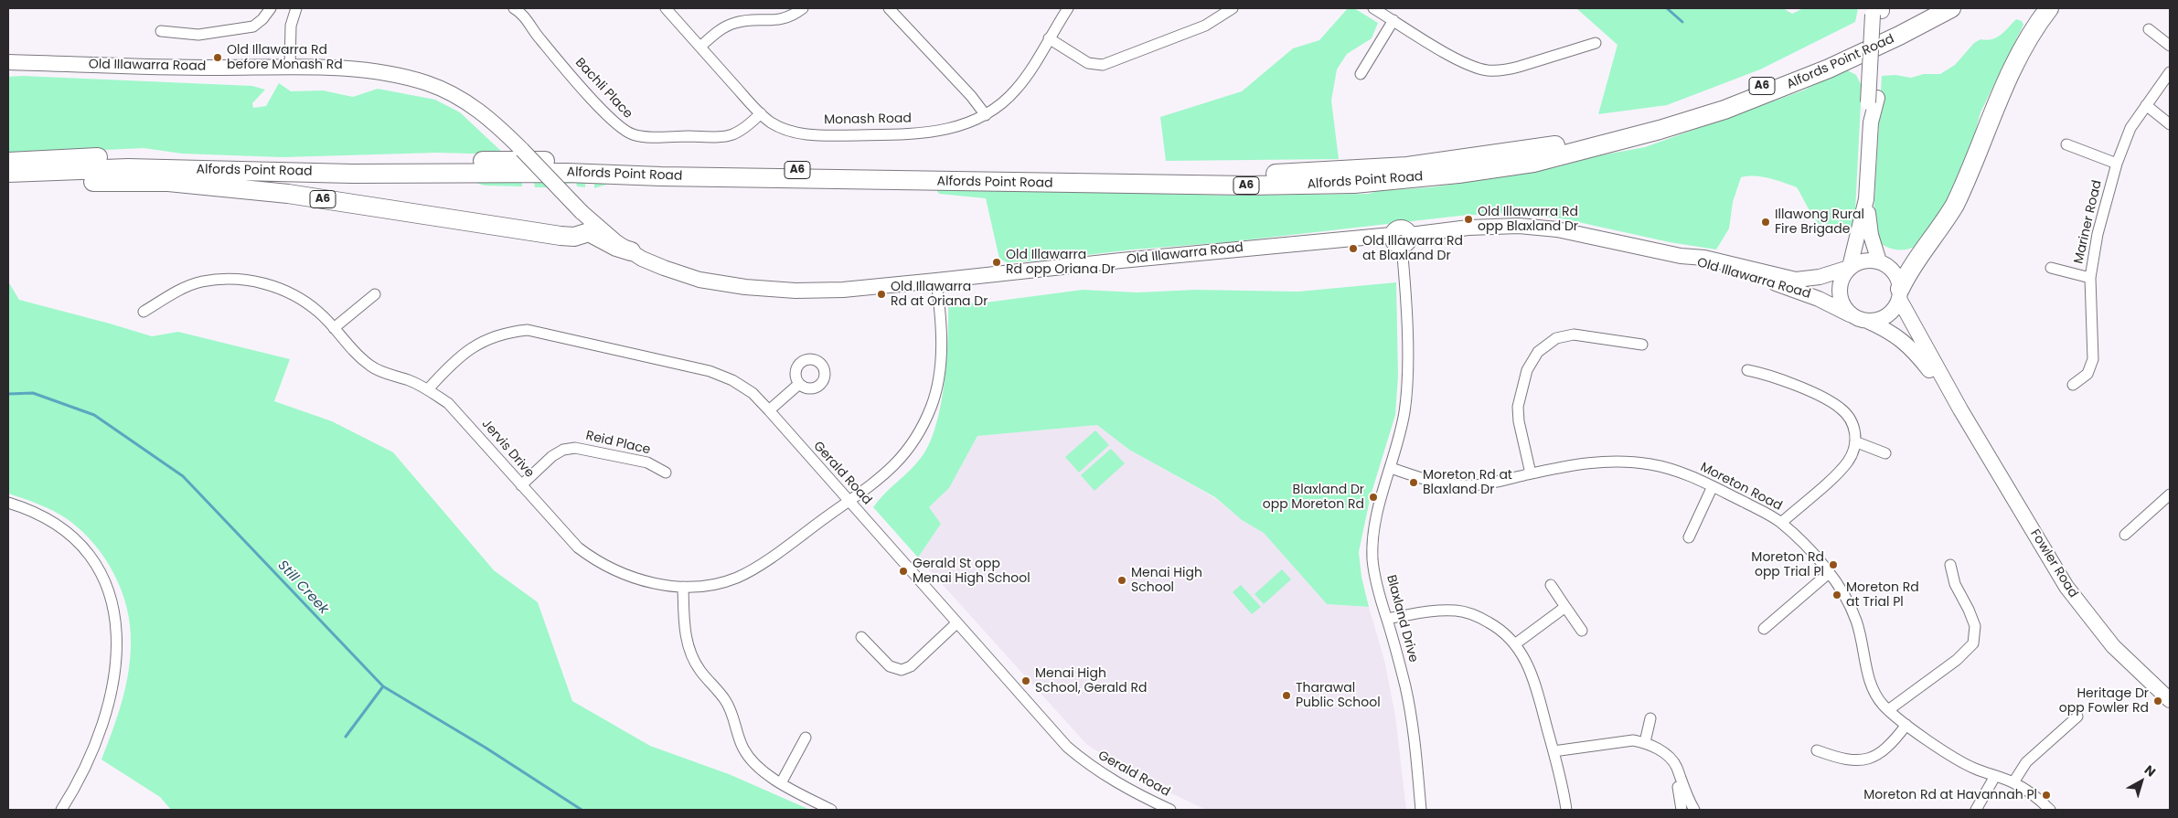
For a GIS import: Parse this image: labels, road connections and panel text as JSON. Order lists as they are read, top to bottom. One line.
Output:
{"streets":{"highway":["Alfords Point Road","A6"],"street":["Old Illawarra Road","Bachli Place","Monash Road","Mariner Road","Reid Place","Jervis Drive","Gerald Road","Moreton Road","Fowler Road","Blaxland Drive"]},"crossings":[["Old Illawarra Road","A6"],["Old Illawarra Road","Jervis Drive"],["Old Illawarra Road","Fowler Road"],["Old Illawarra Road","Blaxland Drive"],["Bachli Place","Monash Road"],["Reid Place","Jervis Drive"],["Jervis Drive","Gerald Road"],["Moreton Road","Blaxland Drive"]],"water":["Still Creek"],"places":["Old Illawarra Rd before Monash Rd","Old Illawarra Rd opp Blaxland Dr","Illawong Rural Fire Brigade","Old Illawarra Rd at Blaxland Dr","Old Illawarra Rd opp Oriana Dr","Old Illawarra Rd at Oriana Dr","Moreton Rd at Blaxland Dr","Blaxland Dr opp Moreton Rd","Moreton Rd opp Trial Pl","Gerald St opp Menai High School","Menai High School","Moreton Rd at Trial Pl","Menai High School, Gerald Rd","Tharawal Public School","Heritage Dr opp Fowler Rd","Moreton Rd at Havannah Pl"],"north":"top right"}
